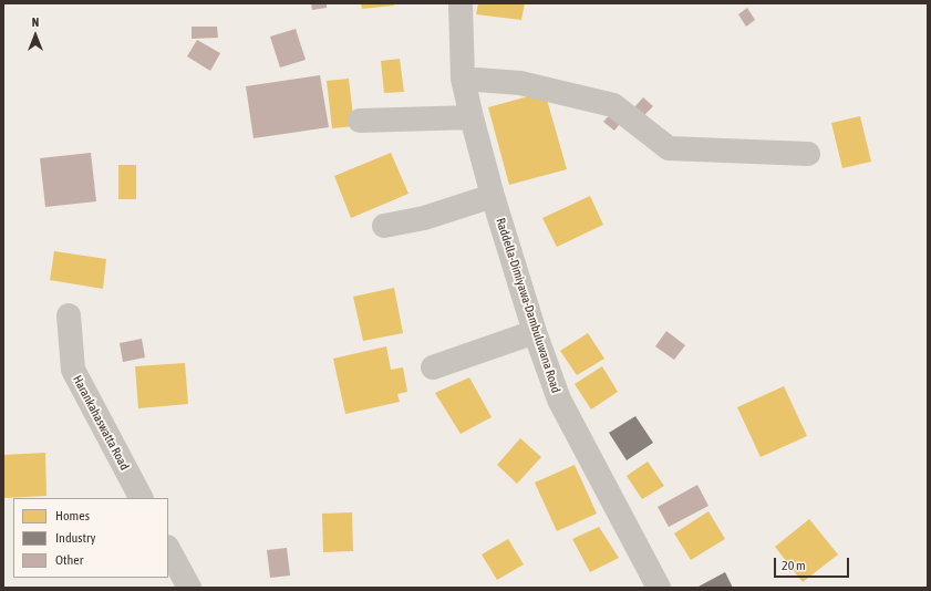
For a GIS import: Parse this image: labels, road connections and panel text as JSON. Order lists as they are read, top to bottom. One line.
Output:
{"streets":{"street":["Raddella-Dimiyawa-Dambuluwana Road","Harankahaswatta Road"]},"legend":["Homes","Industry","Other"],"scale_bar":"20 m","north":"top"}
